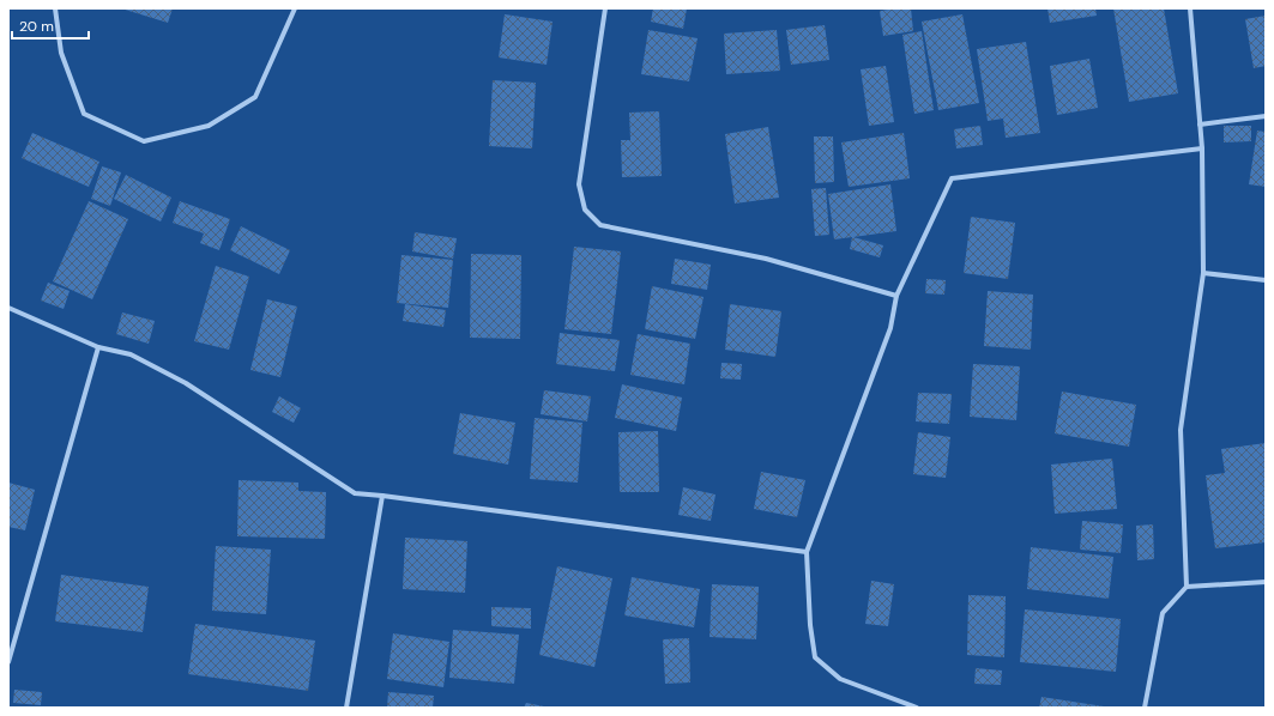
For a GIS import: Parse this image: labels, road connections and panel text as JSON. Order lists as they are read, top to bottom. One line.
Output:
{"scale_bar":"20 m"}
